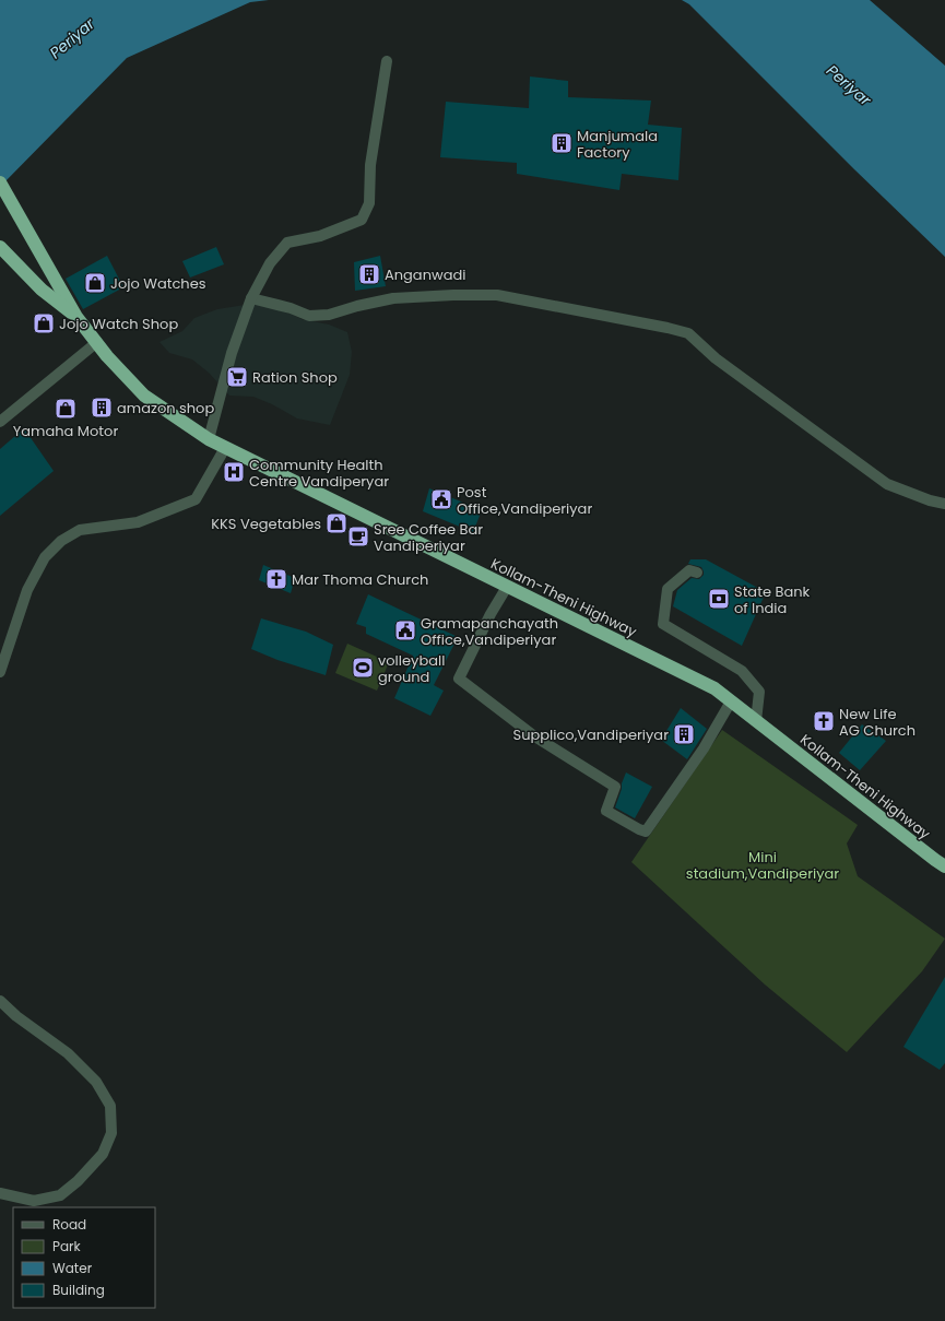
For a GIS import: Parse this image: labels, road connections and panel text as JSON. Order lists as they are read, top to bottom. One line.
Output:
{"streets":{"highway":["Kollam-Theni Highway"]},"water":["Periyar"],"parks":["Mini stadium,Vandiperiyar"],"places":{"building":["Manjumala Factory","Anganwadi","amazon shop","Supplico,Vandiperiyar"],"shop":["Jojo Watches","Jojo Watch Shop","Yamaha Motor","KKS Vegetables"],"supermarket":["Ration Shop"],"hospital":["Community Health Centre Vandiperyar"],"public building":["Post Office,Vandiperiyar","Gramapanchayath Office,Vandiperiyar"],"cafe":["Sree Coffee Bar Vandiperiyar"],"church":["Mar Thoma Church","New Life AG Church"],"bank":["State Bank of India"],"sports":["volleyball ground"]},"legend":["Road","Park","Water","Building"]}
